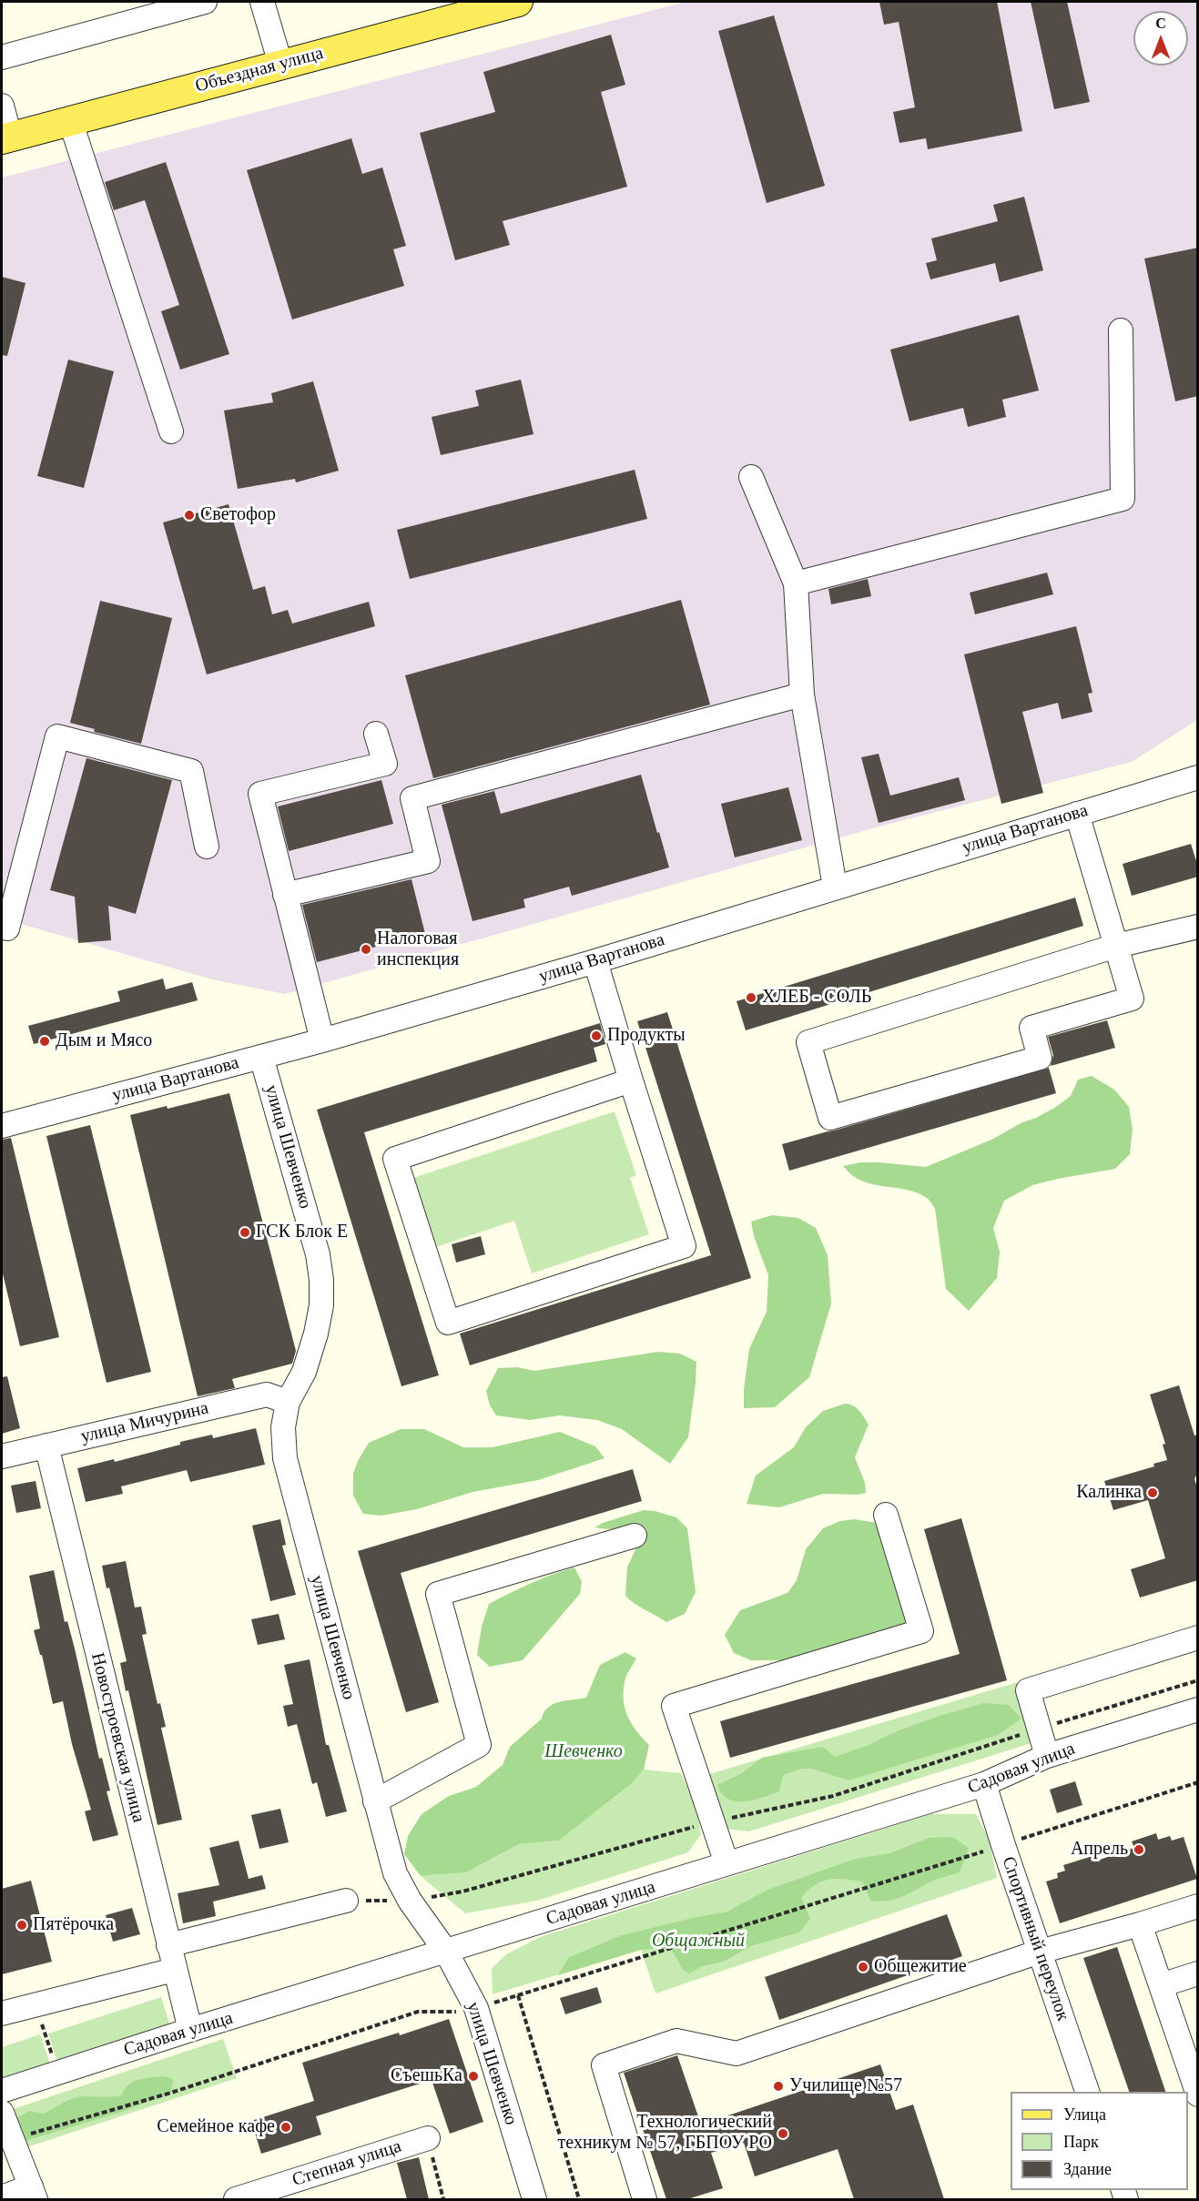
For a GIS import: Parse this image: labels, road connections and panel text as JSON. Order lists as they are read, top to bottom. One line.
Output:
{"streets":{"main road":["Объездная улица"],"street":["улица Вартанова","улица Шевченко","улица Мичурина","Новостроевская улица","Садовая улица","Спортивный переулок","Степная улица"]},"crossings":[["улица Вартанова","улица Шевченко"],["улица Шевченко","улица Мичурина"],["улица Шевченко","Садовая улица"],["улица Мичурина","Новостроевская улица"],["Новостроевская улица","Садовая улица"],["Садовая улица","Спортивный переулок"]],"parks":["Шевченко","Общажный"],"places":["Светофор","Налоговая инспекция","ХЛЕБ - СОЛЬ","Продукты","Дым и Мясо","ГСК Блок Е","Калинка","Апрель","Пятёрочка","Общежитие","СъешьКа","Училище №57","Семейное кафе","Технологический техникум № 57, ГБПОУ РО"],"legend":["Улица","Парк","Здание"],"north":"top"}
